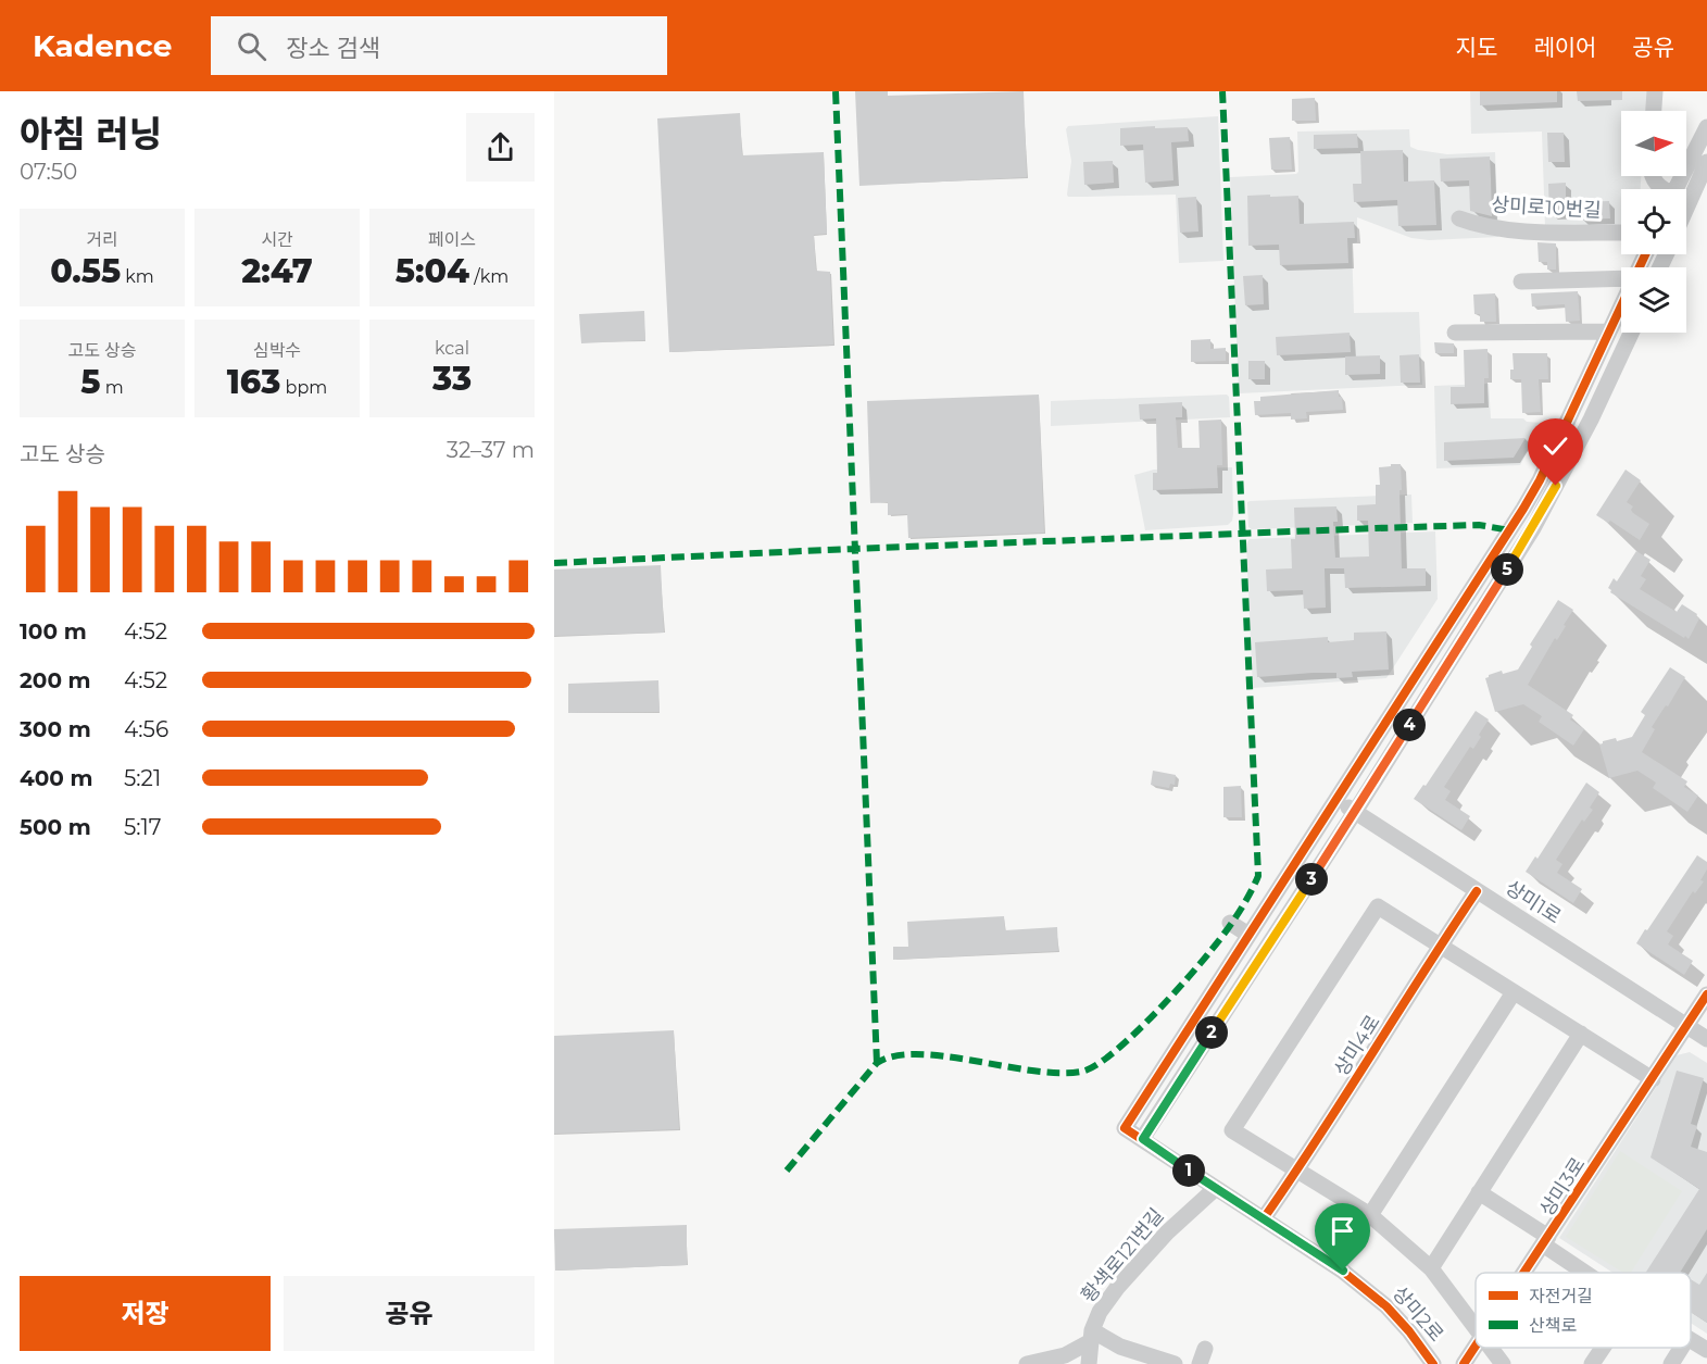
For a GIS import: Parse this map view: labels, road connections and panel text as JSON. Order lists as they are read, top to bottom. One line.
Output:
{"streets":{"street":["상미로10번길","상미1로","상미4로","상미3로","황색로121번길","상미2로"]},"crossings":[["상미1로","상미4로"],["상미1로","상미3로"],["상미4로","상미2로"],["황색로121번길","상미2로"]],"legend":["자전거길","산책로"],"north":"right","page":{"header":"Kadence","search":"장소 검색","nav":["지도","레이어","공유"],"heading":["아침 러닝","07:50"],"stats":[["거리","0.55 km"],["시간","2:47"],["페이스","5:04 /km"],["고도 상승","5 m"],["심박수","163 bpm"],["kcal","33"]],"chart":["고도 상승","32–37 m"],"pins":["5","4","3","2","1"],"list":[{"name":"100 m","note":"4:52"},{"name":"200 m","note":"4:52"},{"name":"300 m","note":"4:56"},{"name":"400 m","note":"5:21"},{"name":"500 m","note":"5:17"}],"buttons":["저장","공유"]}}
